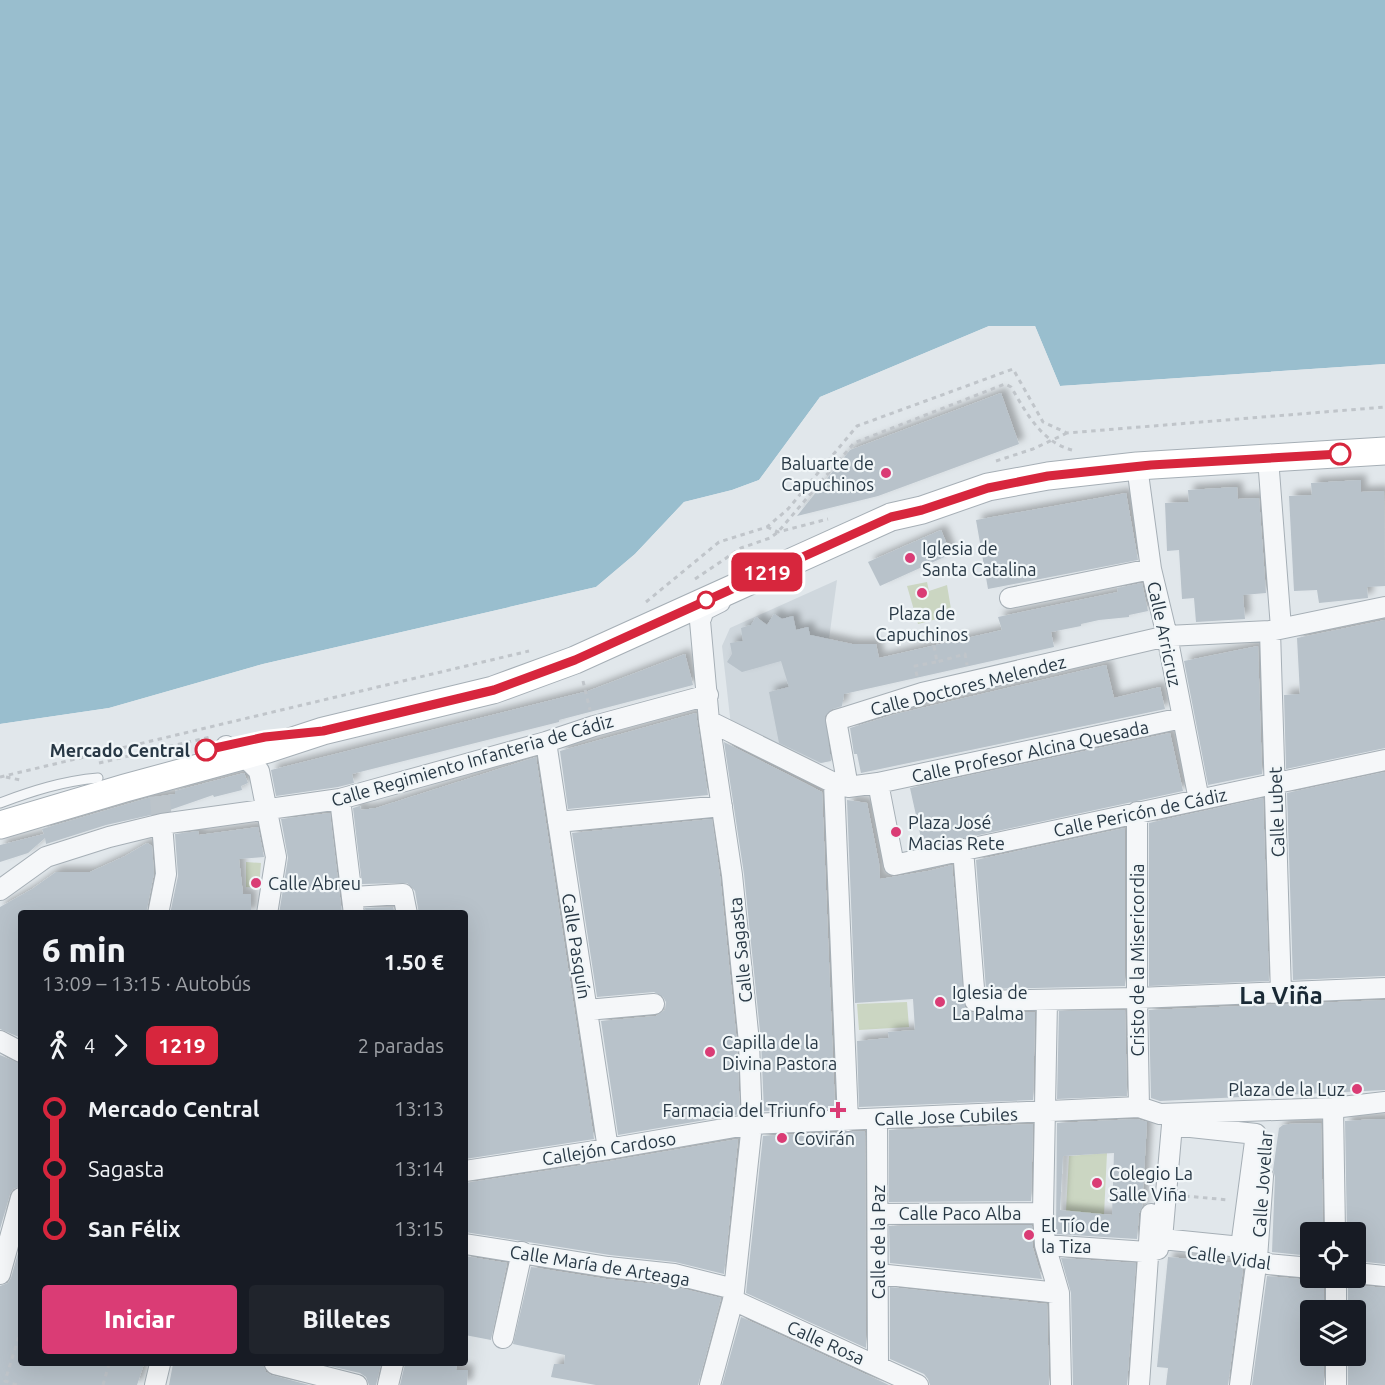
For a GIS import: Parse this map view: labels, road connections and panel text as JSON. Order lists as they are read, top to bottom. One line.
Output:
{"streets":{"street":["Calle Arricruz","Calle Doctores Melendez","Calle Profesor Alcina Quesada","Calle Regimiento Infanteria de Cádiz","Calle Pericón de Cádiz","Calle Lubet","Calle Pasquín","Calle Sagasta","Cristo de la Misericordia","Calle Jose Cubiles","Callejón Cardoso","Calle Jovellar","Calle Paco Alba","Calle de la Paz","Calle Vidal","Calle María de Arteaga","Calle Rosa"]},"crossings":[["Calle Arricruz","Calle Doctores Melendez"],["Calle Arricruz","Calle Profesor Alcina Quesada"],["Calle Arricruz","Calle Pericón de Cádiz"],["Calle Doctores Melendez","Calle Profesor Alcina Quesada"],["Calle Doctores Melendez","Calle Lubet"],["Calle Profesor Alcina Quesada","Calle Pericón de Cádiz"],["Calle Regimiento Infanteria de Cádiz","Calle Pasquín"],["Calle Regimiento Infanteria de Cádiz","Calle Sagasta"],["Calle Pericón de Cádiz","Calle Lubet"],["Calle Pericón de Cádiz","Cristo de la Misericordia"],["Calle Pasquín","Callejón Cardoso"],["Calle Sagasta","Calle Jose Cubiles"],["Calle Sagasta","Callejón Cardoso"],["Calle Sagasta","Calle María de Arteaga"],["Calle Sagasta","Calle Rosa"],["Cristo de la Misericordia","Calle Jose Cubiles"],["Calle Jose Cubiles","Callejón Cardoso"],["Calle Jose Cubiles","Calle de la Paz"],["Calle Jovellar","Calle Vidal"],["Calle Paco Alba","Calle de la Paz"],["Calle de la Paz","Calle Rosa"],["Calle María de Arteaga","Calle Rosa"]],"districts":["La Viña"],"places":{"other":["Baluarte de Capuchinos","Iglesia de Santa Catalina","Plaza de Capuchinos","Mercado Central","Plaza José Macias Rete","Calle Abreu","Iglesia de La Palma","Capilla de la Divina Pastora","Plaza de la Luz","Covirán","Colegio La Salle Viña","El Tío de la Tiza"],"health":["Farmacia del Triunfo"]},"lines":["bus line 1219"],"page":{"on_map":"1219","heading":["6 min","13:09 – 13:15 · Autobús","1.50 €"],"legs":["4","1219","2 paradas"],"list":[{"name":"Mercado Central","value":"13:13"},{"name":"Sagasta","value":"13:14"},{"name":"San Félix","value":"13:15"}],"buttons":["Iniciar","Billetes"]}}
